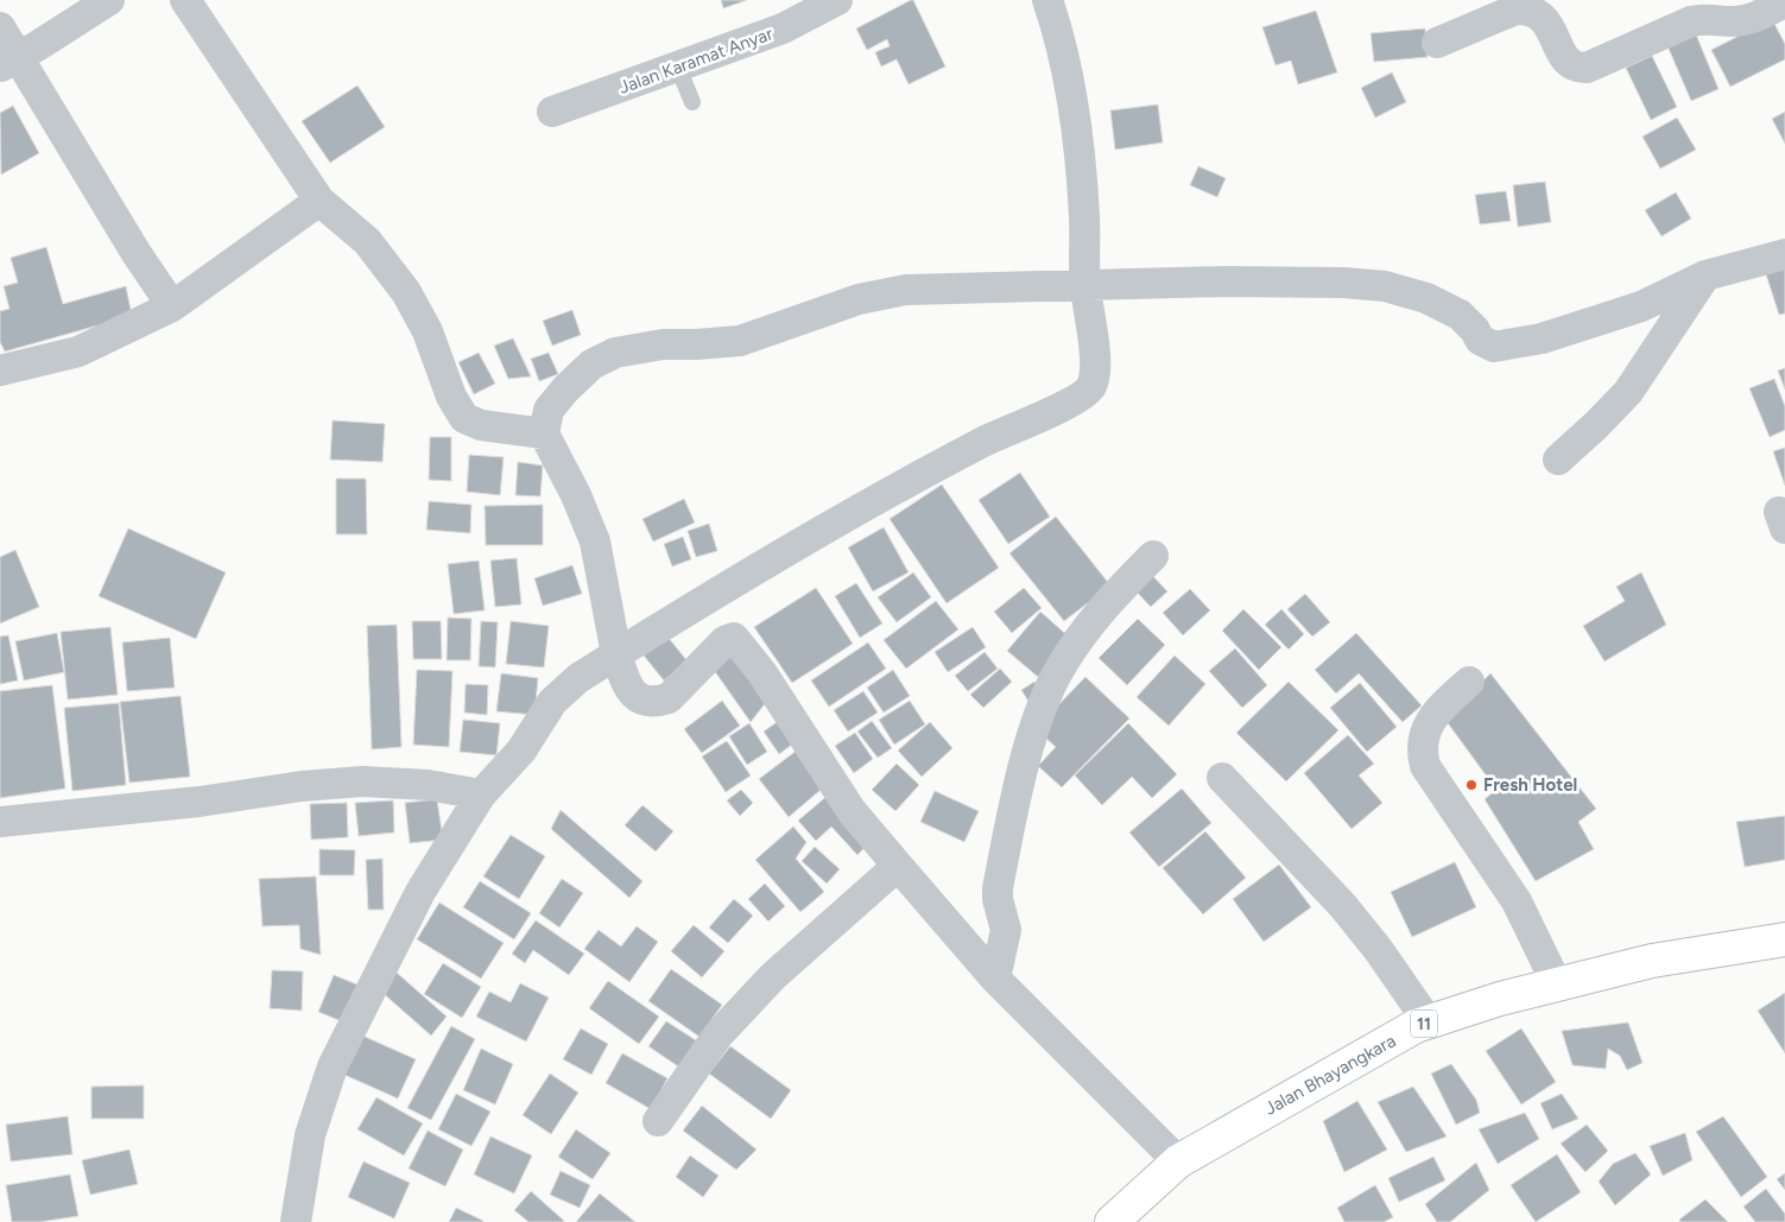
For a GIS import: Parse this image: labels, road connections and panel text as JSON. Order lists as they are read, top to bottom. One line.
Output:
{"streets":{"highway":["11","Jalan Bhayangkara"],"street":["Jalan Karamat Anyar"]},"places":["Fresh Hotel"]}
